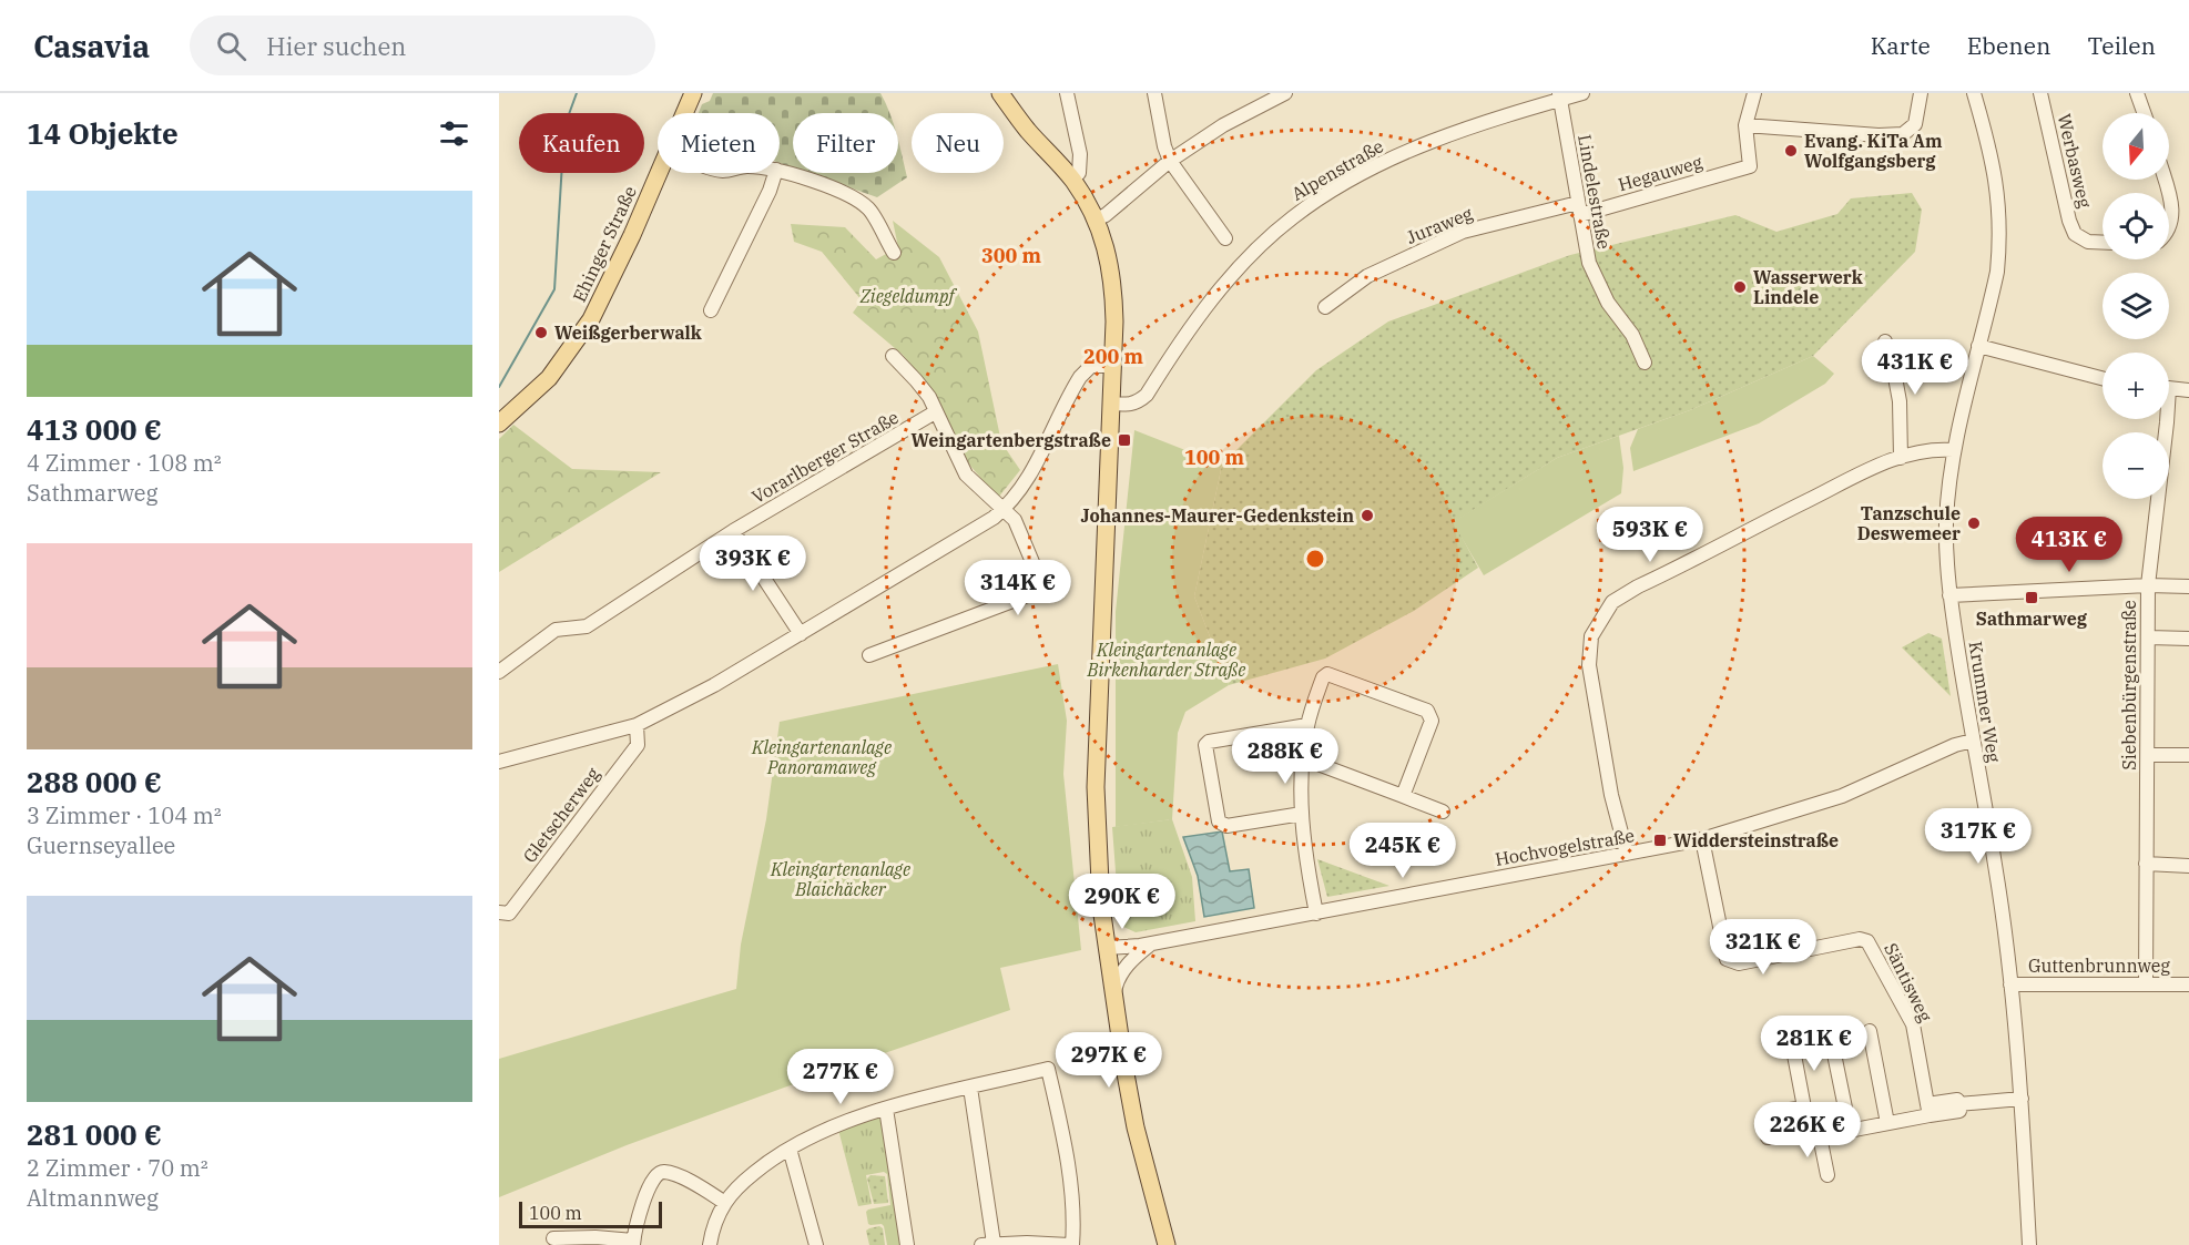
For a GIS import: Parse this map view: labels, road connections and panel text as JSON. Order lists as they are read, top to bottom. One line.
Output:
{"streets":{"main road":["Ehinger Straße"],"street":["Werbasweg","Alpenstraße","Hegauweg","Lindelestraße","Juraweg","Vorarlberger Straße","Siebenbürgenstraße","Krummer Weg","Gletscherweg","Hochvogelstraße","Guttenbrunnweg","Säntisweg"]},"crossings":[["Alpenstraße","Lindelestraße"],["Hegauweg","Lindelestraße"],["Hegauweg","Juraweg"],["Lindelestraße","Juraweg"],["Siebenbürgenstraße","Guttenbrunnweg"],["Krummer Weg","Hochvogelstraße"],["Krummer Weg","Guttenbrunnweg"],["Hochvogelstraße","Säntisweg"]],"parks":["Ziegeldumpf","Kleingartenanlage Birkenharder Straße","Kleingartenanlage Panoramaweg","Kleingartenanlage Blaichäcker"],"places":{"other":["Evang. KiTa Am Wolfgangsberg","Wasserwerk Lindele","Weißgerberwalk","Johannes-Maurer-Gedenkstein","Tanzschule Deswemeer"],"transit":["Weingartenbergstraße","Sathmarweg","Widdersteinstraße"]},"scale_bar":"100 m","north":"bottom","page":{"header":"Casavia","search":"Hier suchen","nav":["Karte","Ebenen","Teilen"],"heading":"14 Objekte","map_buttons":["+","−"],"chip":["Kaufen","Mieten","Filter","Neu"],"list":[{"name":"413 000 €","note":"4 Zimmer · 108 m² · Sathmarweg"},{"name":"288 000 €","note":"3 Zimmer · 104 m² · Guernseyallee"},{"name":"281 000 €","note":"2 Zimmer · 70 m² · Altmannweg"}],"price":["431K €","593K €","413K €","393K €","314K €","288K €","317K €","245K €","290K €","321K €","281K €","297K €","277K €","226K €"],"scale":"100 m"},"rings":["300 m","200 m","100 m"]}
